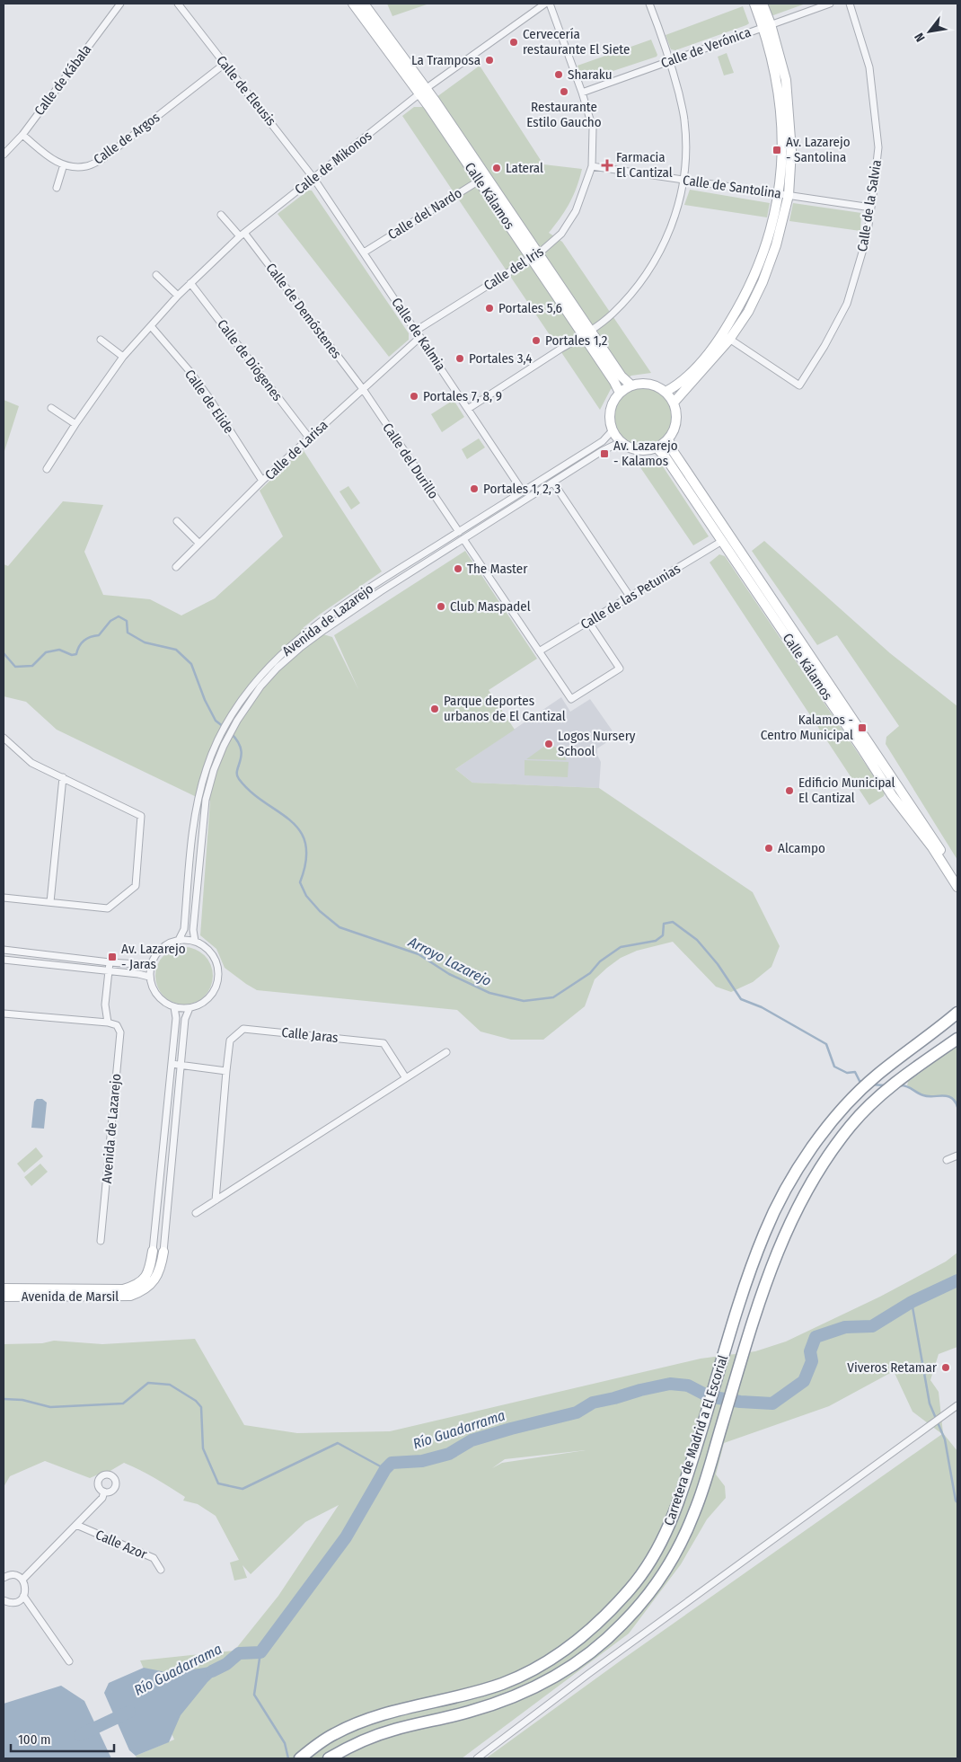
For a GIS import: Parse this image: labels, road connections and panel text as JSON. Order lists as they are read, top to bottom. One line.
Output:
{"streets":{"highway":["Carretera de Madrid a El Escorial"],"main road":["Calle Kálamos","Avenida de Marsil"],"street":["Calle de Verónica","Calle de Kábala","Calle de Eleusis","Calle de Argos","Calle de Mikonos","Calle de Santolina","Calle de la Salvia","Calle del Nardo","Calle del Iris","Calle de Demóstenes","Calle de Kalmia","Calle de Diógenes","Calle de Elide","Calle de Larisa","Calle del Durillo","Calle de las Petunias","Avenida de Lazarejo","Calle Jaras","Calle Azor"]},"crossings":[["Calle de Verónica","Calle del Iris"],["Calle de Kábala","Calle de Argos"],["Calle de Eleusis","Calle de Argos"],["Calle de Eleusis","Calle de Mikonos"],["Calle de Eleusis","Calle de Kalmia"],["Calle de Mikonos","Calle Kálamos"],["Calle de Mikonos","Calle de Demóstenes"],["Calle de Mikonos","Calle de Kalmia"],["Calle de Mikonos","Calle de Diógenes"],["Calle de Mikonos","Calle de Elide"],["Calle de Santolina","Calle de la Salvia"],["Calle de Santolina","Calle del Iris"],["Calle Kálamos","Calle del Nardo"],["Calle Kálamos","Calle del Iris"],["Calle Kálamos","Calle de las Petunias"],["Calle Kálamos","Avenida de Lazarejo"],["Calle del Nardo","Calle de Kalmia"],["Calle del Iris","Calle de Kalmia"],["Calle de Demóstenes","Calle de Larisa"],["Calle de Demóstenes","Calle del Durillo"],["Calle de Kalmia","Calle de Larisa"],["Calle de Kalmia","Avenida de Lazarejo"],["Calle de Diógenes","Calle de Larisa"],["Calle de Elide","Calle de Larisa"],["Calle de Larisa","Calle del Durillo"],["Calle del Durillo","Avenida de Lazarejo"]],"water":["Arroyo Lazarejo","Río Guadarrama"],"places":{"other":["Cervecería restaurante El Siete","La Tramposa","Sharaku","Restaurante Estilo Gaucho","Lateral","Portales 5,6","Portales 1,2","Portales 3,4","Portales 7, 8, 9","Portales 1, 2, 3","The Master","Club Maspadel","Parque deportes urbanos de El Cantizal","Logos Nursery School","Edificio Municipal El Cantizal","Alcampo","Viveros Retamar"],"transit":["Av. Lazarejo - Santolina","Av. Lazarejo - Kalamos","Kalamos - Centro Municipal","Av. Lazarejo - Jaras"],"health":["Farmacia El Cantizal"]},"scale_bar":"100 m","north":"bottom left"}
